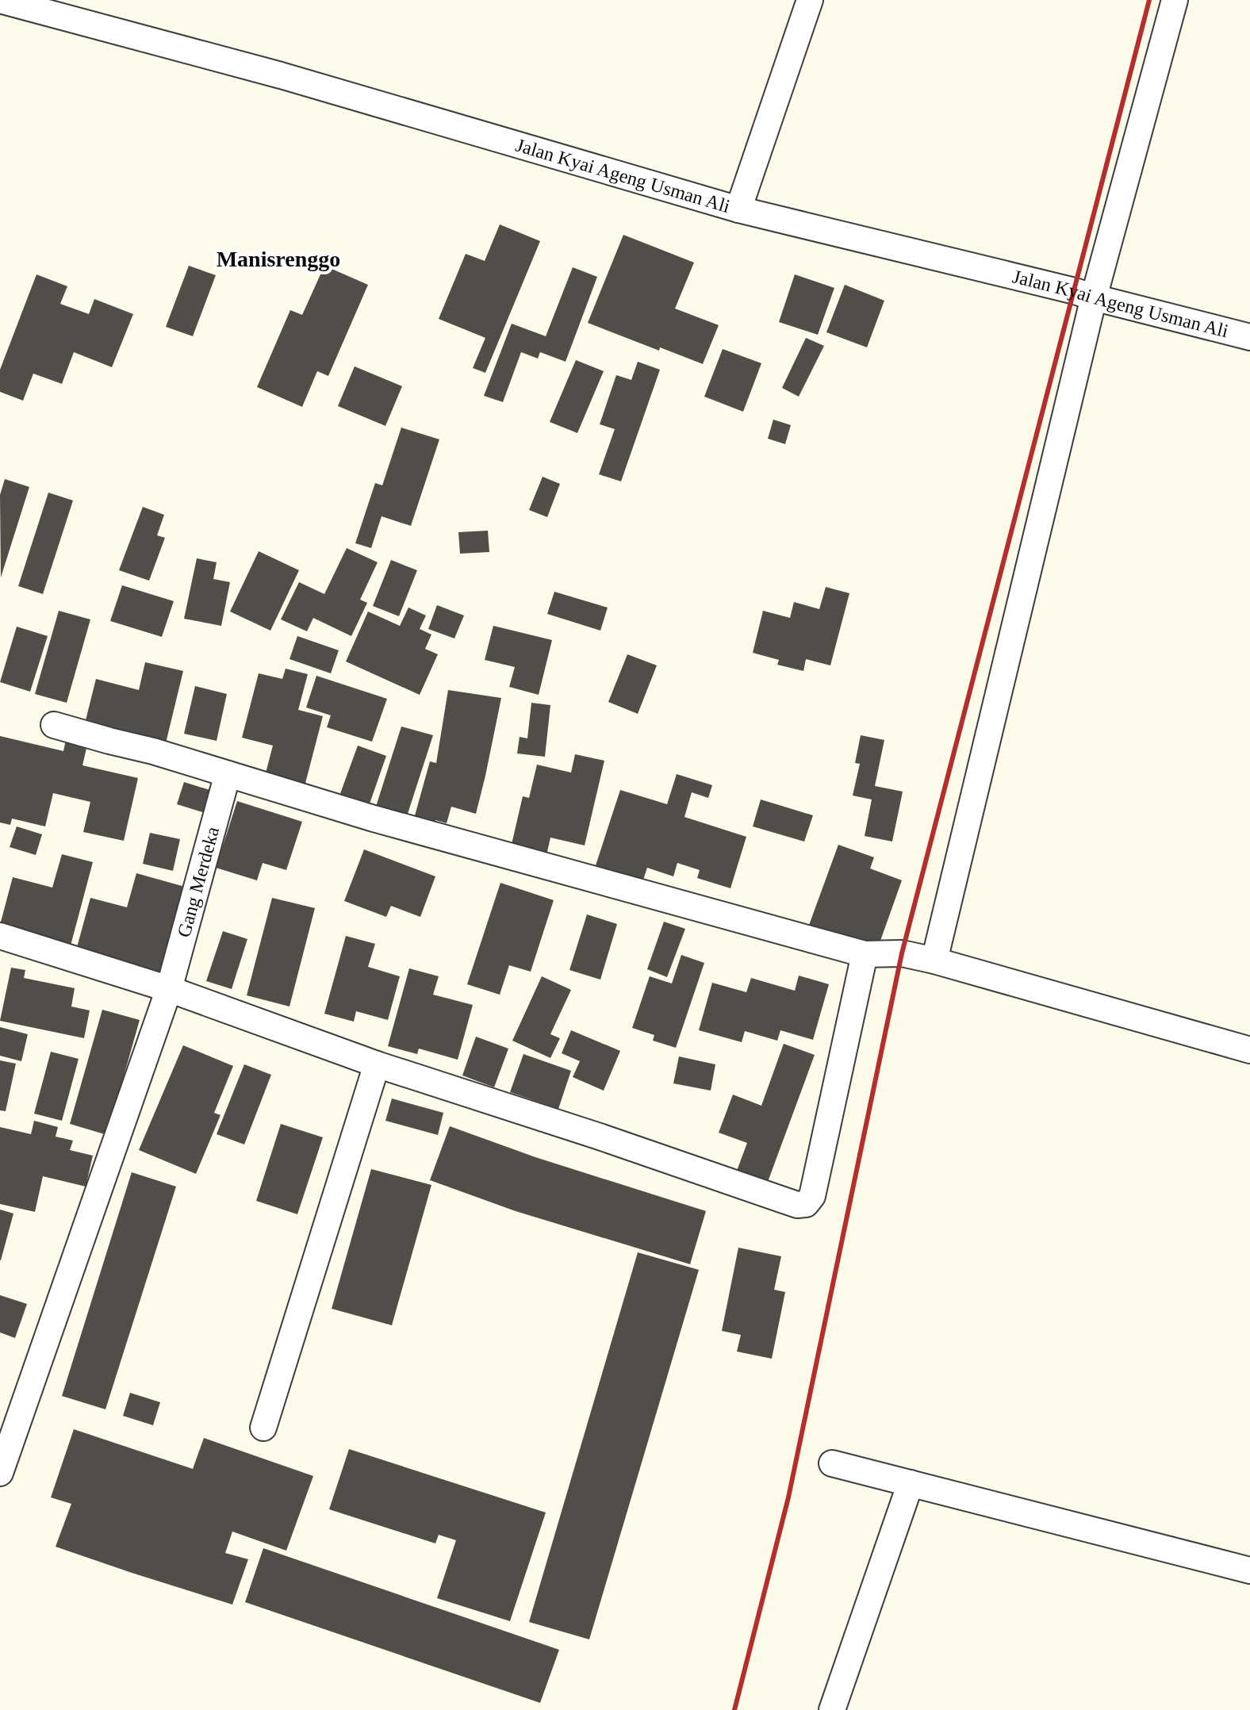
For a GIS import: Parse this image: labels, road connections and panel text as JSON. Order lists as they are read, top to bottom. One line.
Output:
{"streets":{"street":["Jalan Kyai Ageng Usman Ali","Gang Merdeka"]},"districts":["Manisrenggo"]}
